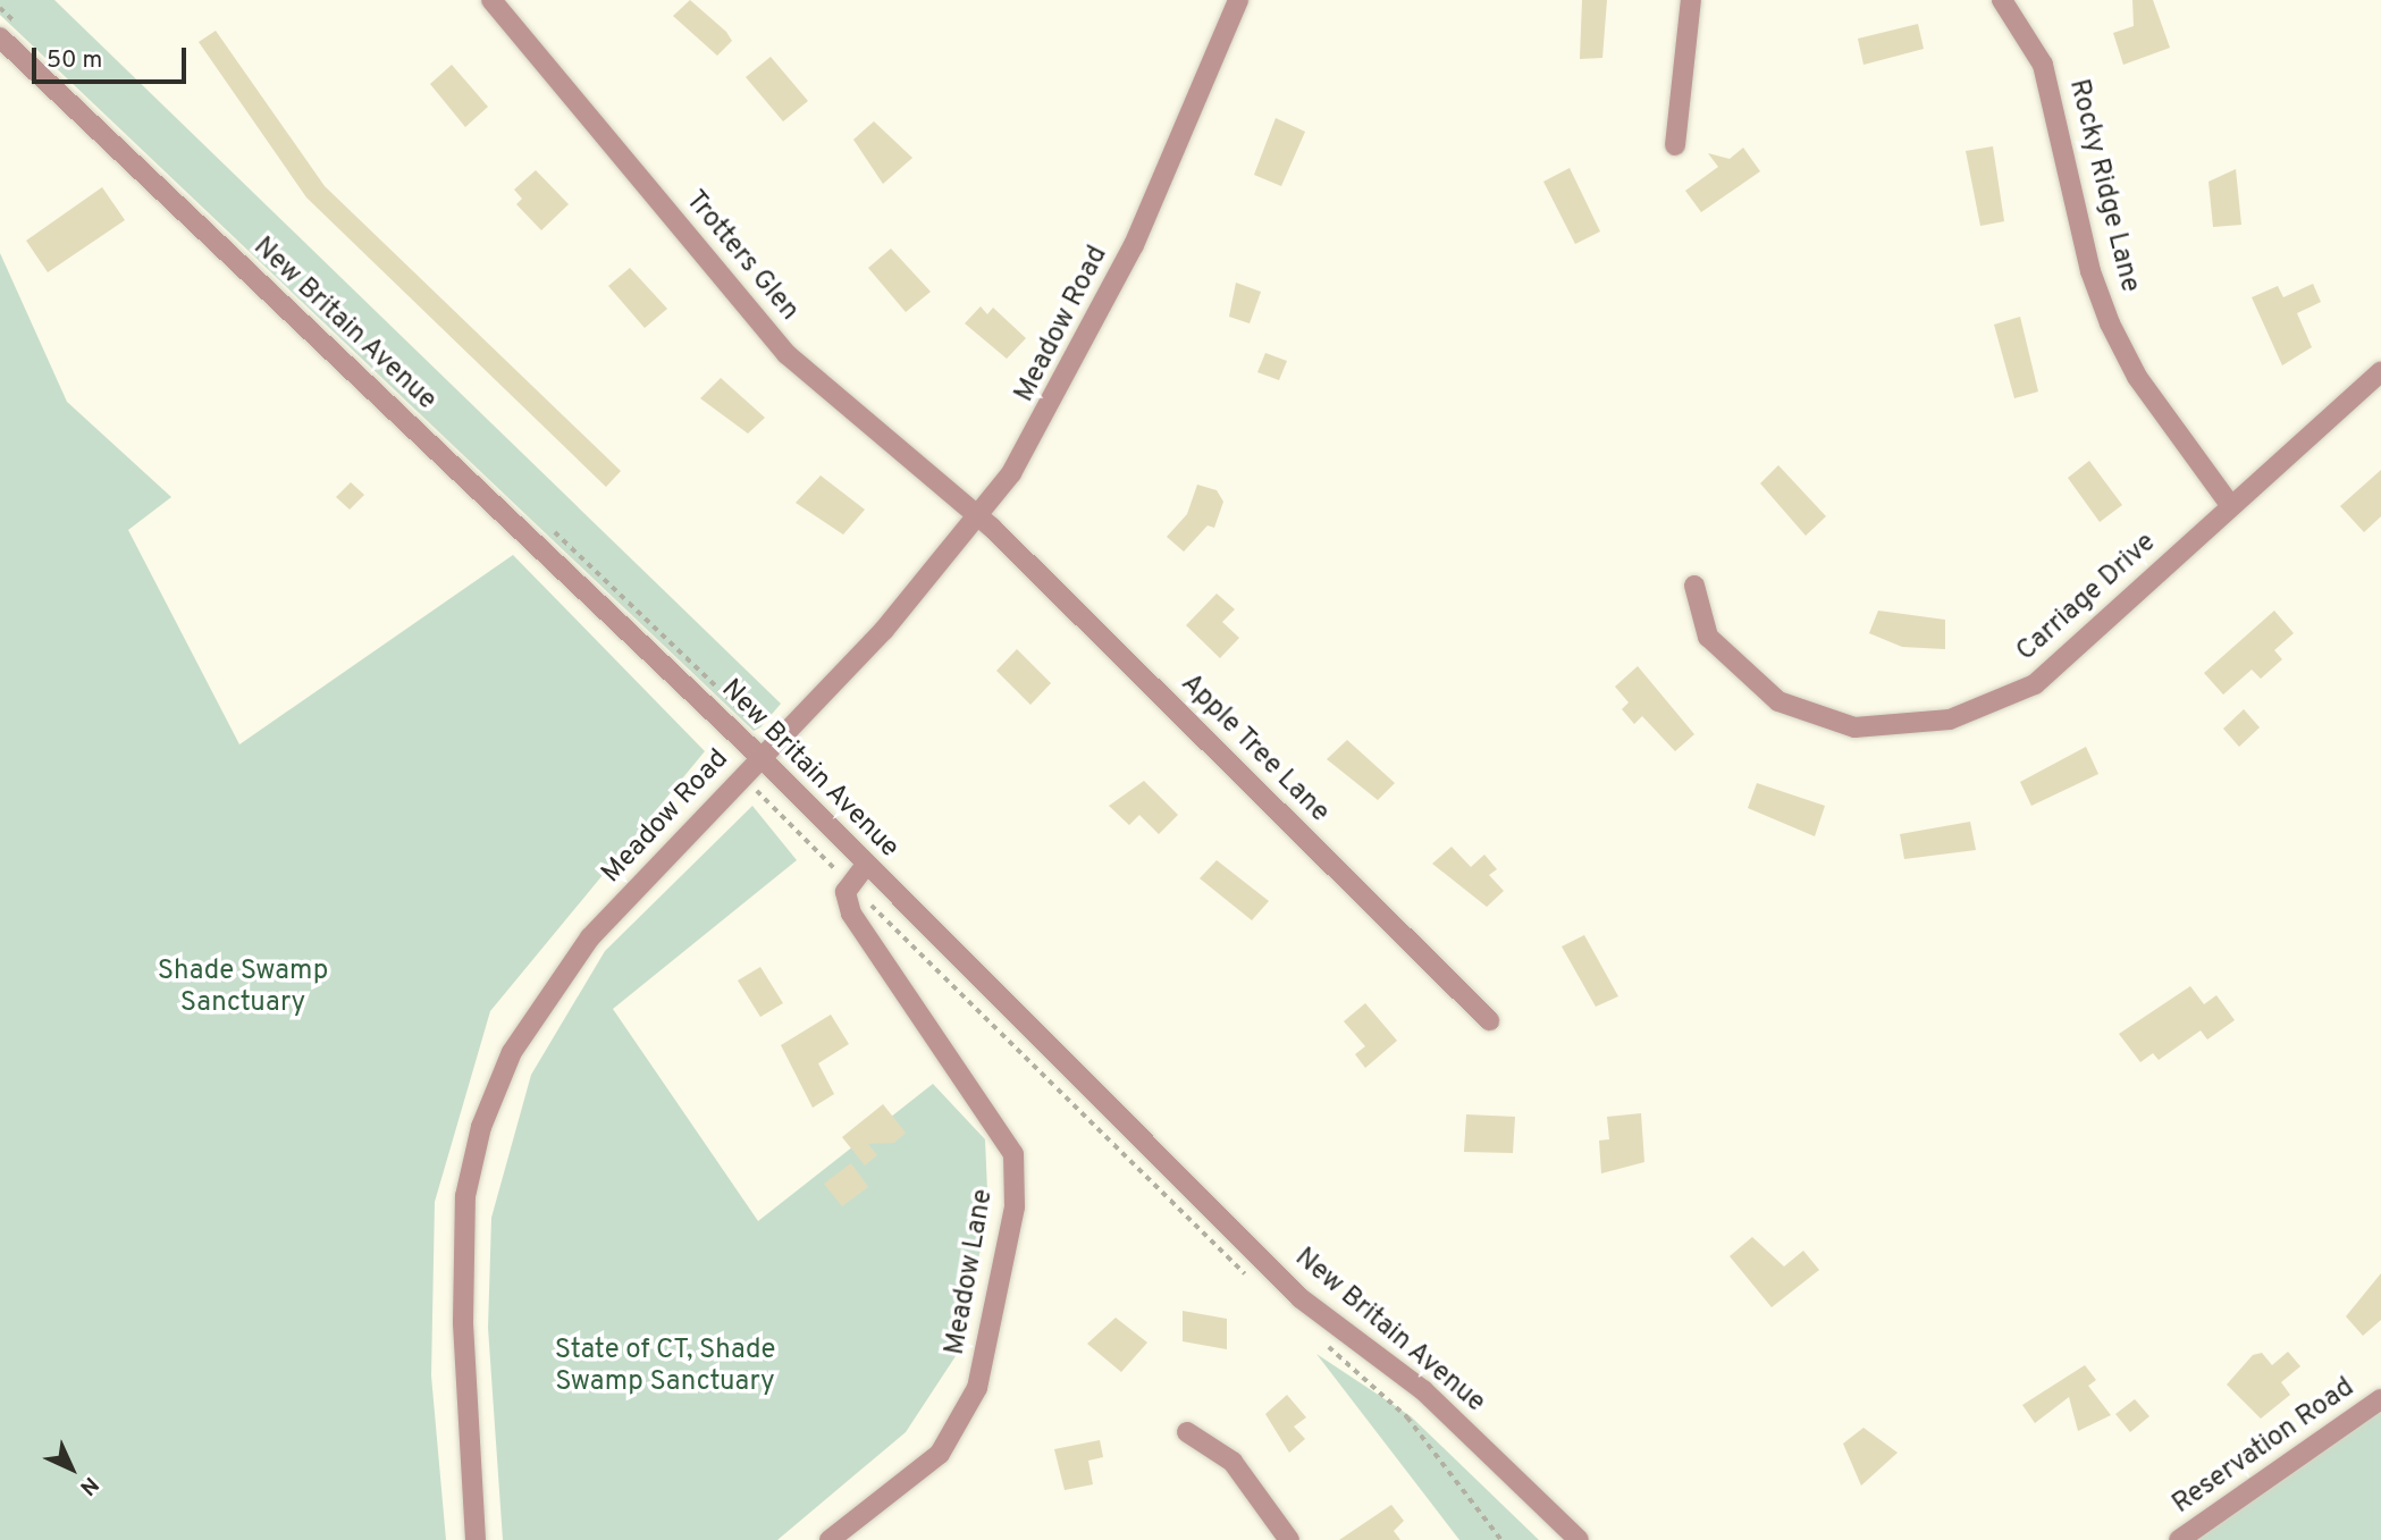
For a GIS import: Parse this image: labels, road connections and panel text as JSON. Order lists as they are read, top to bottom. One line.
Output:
{"streets":{"street":["Rocky Ridge Lane","Trotters Glen","New Britain Avenue","Meadow Road","Carriage Drive","Apple Tree Lane","Meadow Lane","Reservation Road"]},"crossings":[["Rocky Ridge Lane","Carriage Drive"],["Trotters Glen","Meadow Road"],["Trotters Glen","Apple Tree Lane"],["New Britain Avenue","Meadow Road"],["New Britain Avenue","Meadow Lane"],["Meadow Road","Apple Tree Lane"]],"parks":["Shade Swamp Sanctuary","State of CT, Shade Swamp Sanctuary"],"scale_bar":"50 m","north":"bottom right"}
